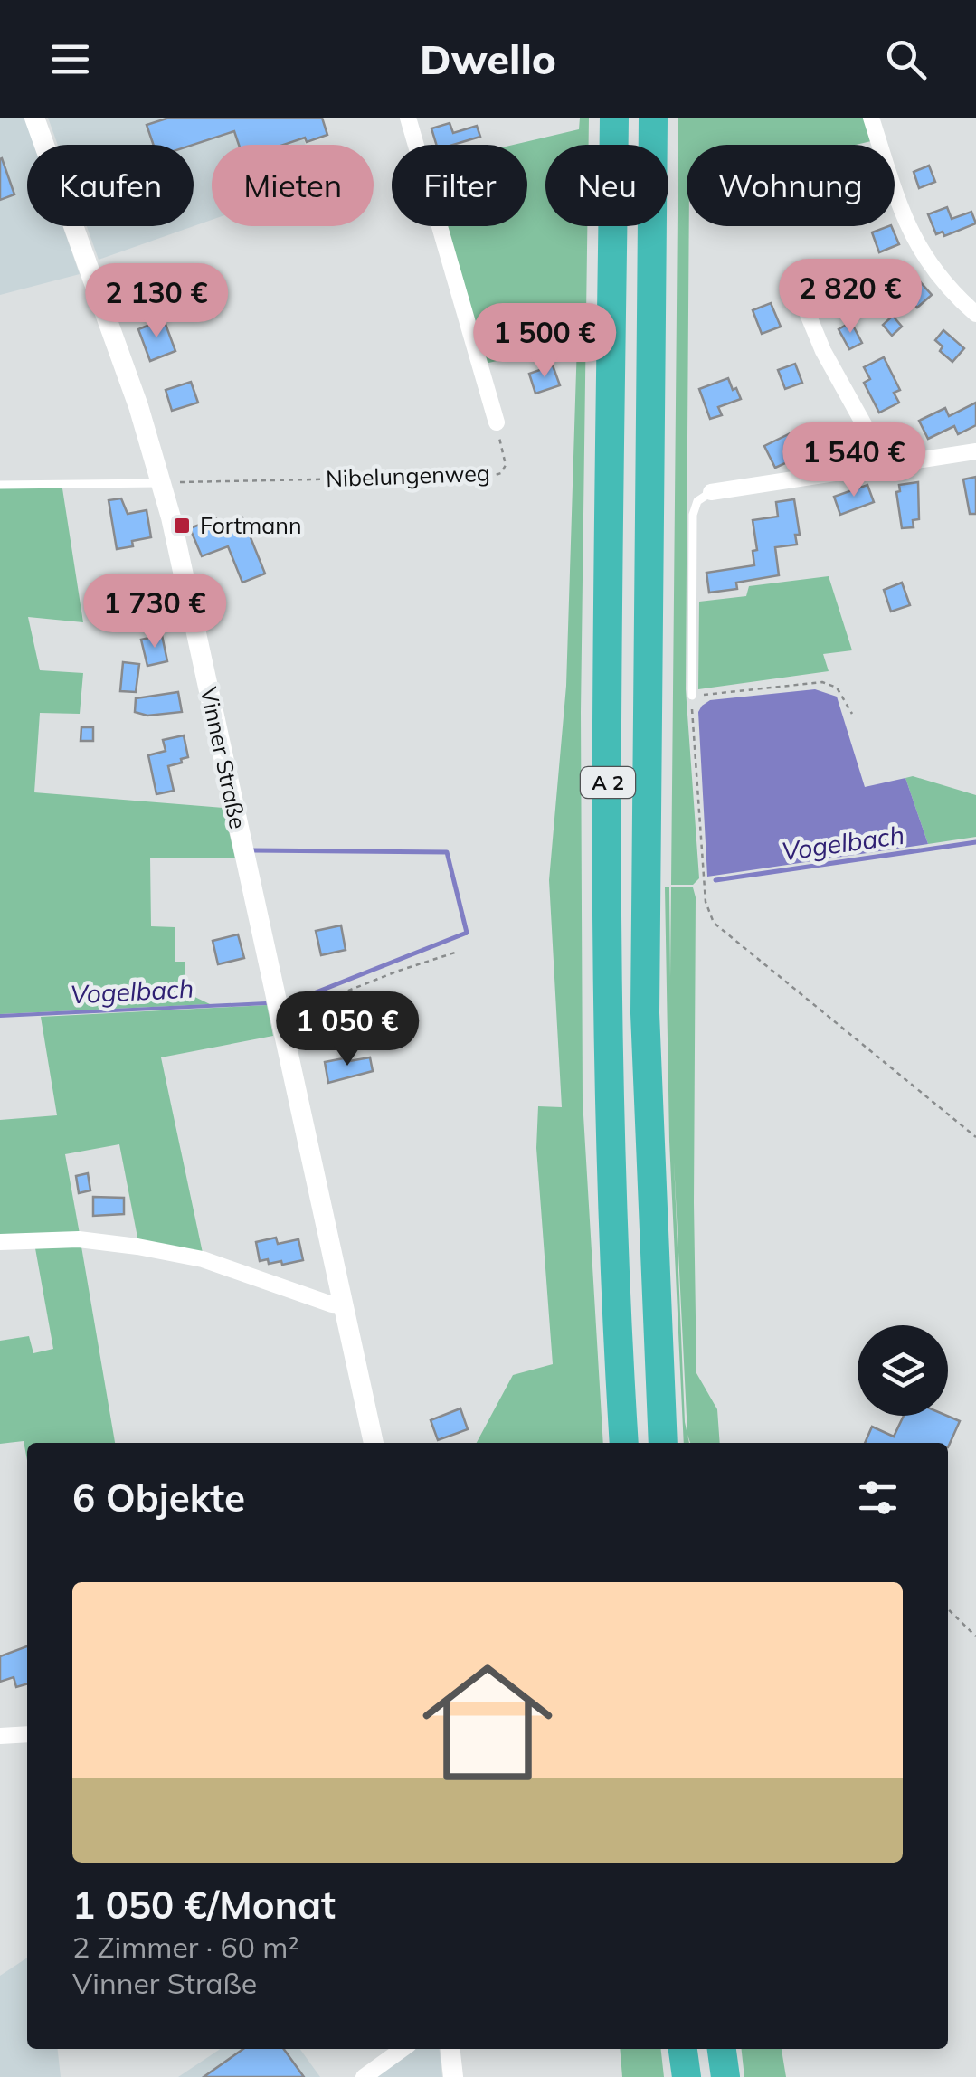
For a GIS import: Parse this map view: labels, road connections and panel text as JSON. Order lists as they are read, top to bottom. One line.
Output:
{"streets":{"highway":["A 2"],"street":["Vinner Straße"],"path":["Nibelungenweg"]},"crossings":[["Nibelungenweg","Vinner Straße"]],"water":["Vogelbach"],"places":{"transit":["Fortmann"]},"page":{"header":"Dwello","chip":["Kaufen","Mieten","Filter","Neu","Wohnung"],"price":["2 820 €","2 130 €","1 500 €","1 540 €","1 730 €","1 050 €"],"heading":"6 Objekte","list":[{"name":"1 050 €/Monat","note":"2 Zimmer · 60 m² · Vinner Straße"}]}}
